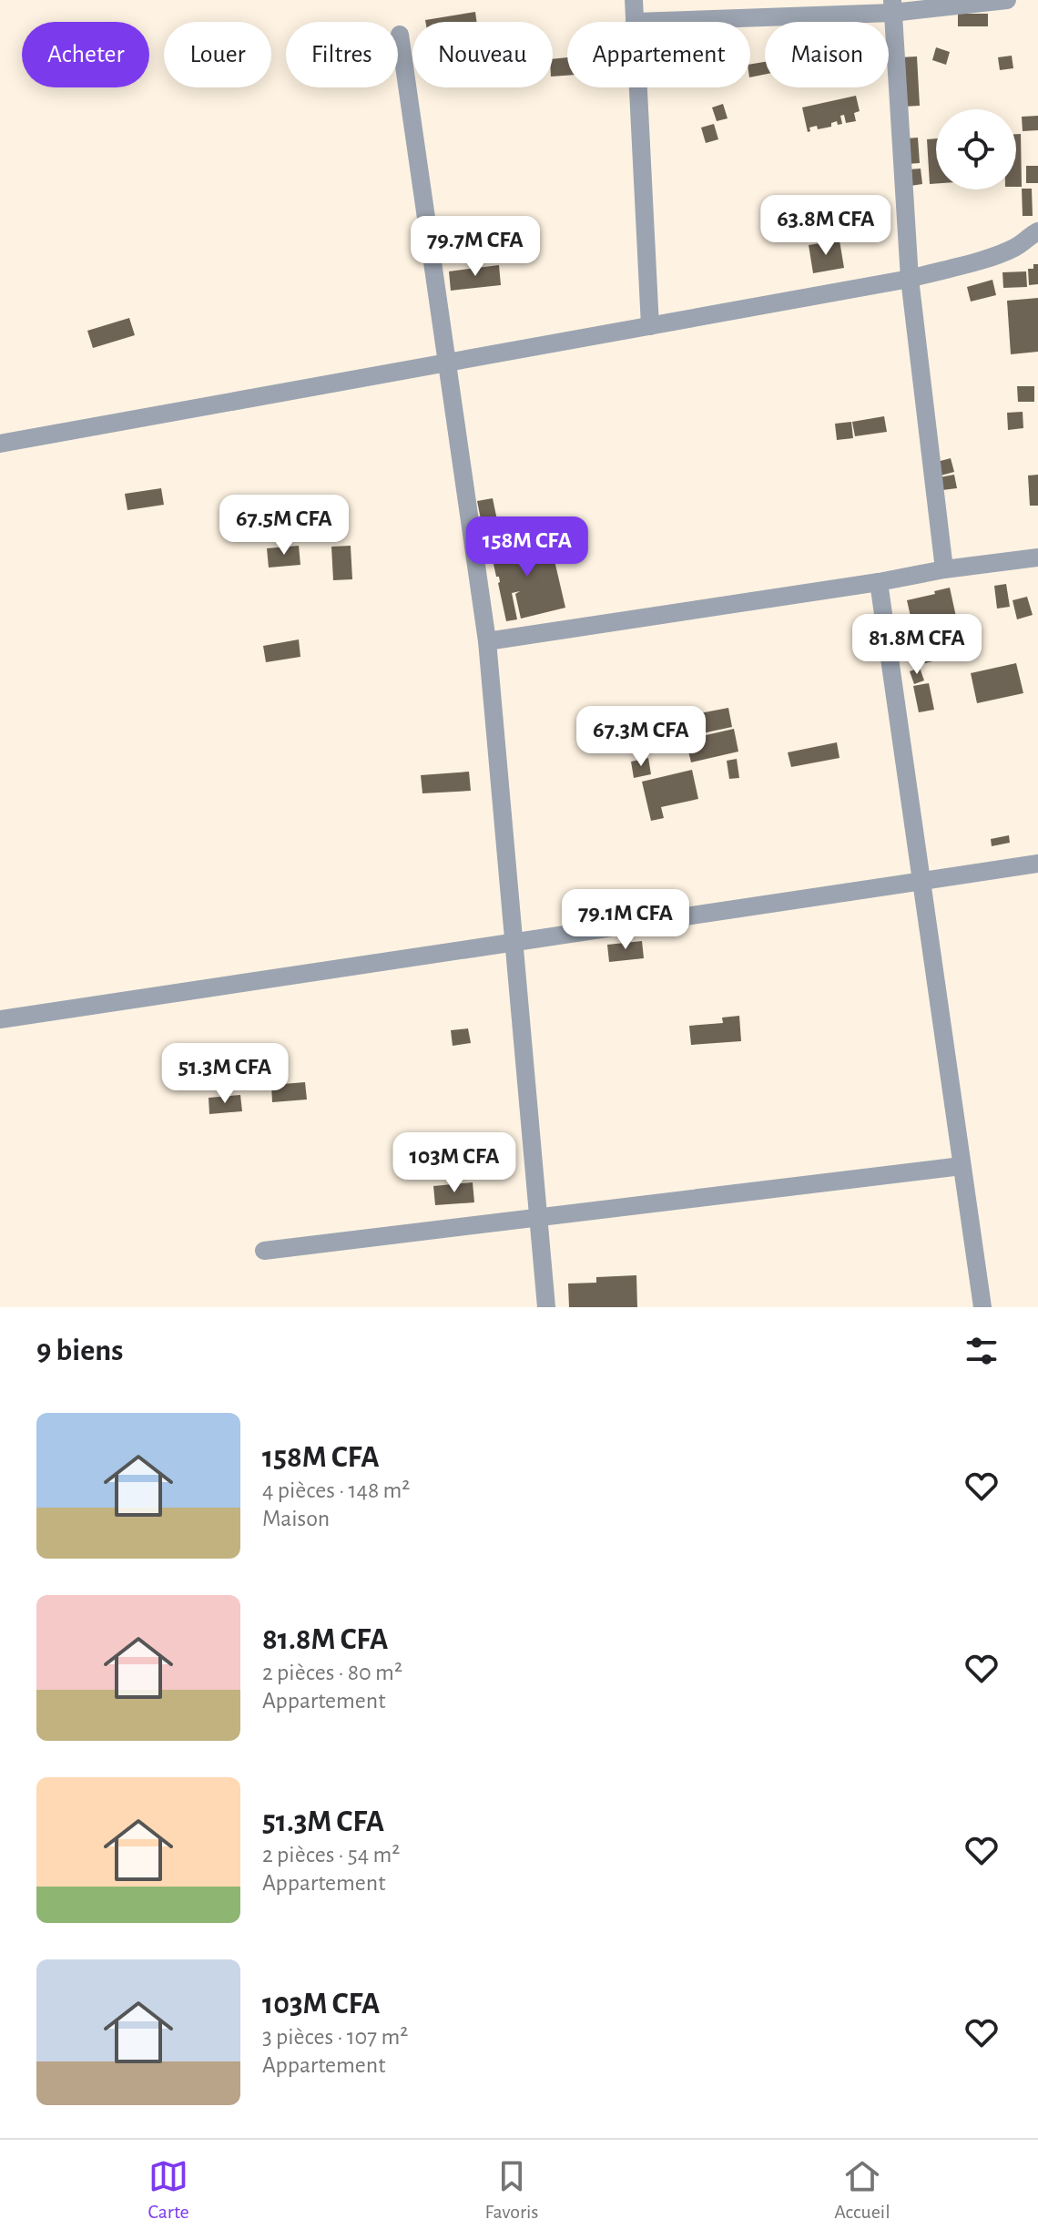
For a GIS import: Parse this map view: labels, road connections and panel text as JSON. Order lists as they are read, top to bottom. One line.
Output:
{"page":{"chip":["Acheter","Louer","Filtres","Nouveau","Appartement","Maison"],"price":["63.8M CFA","79.7M CFA","67.5M CFA","158M CFA","81.8M CFA","67.3M CFA","79.1M CFA","51.3M CFA","103M CFA"],"heading":"9 biens","list":[{"name":"158M CFA","note":"4 pièces · 148 m² · Maison"},{"name":"81.8M CFA","note":"2 pièces · 80 m² · Appartement"},{"name":"51.3M CFA","note":"2 pièces · 54 m² · Appartement"},{"name":"103M CFA","note":"3 pièces · 107 m² · Appartement"}],"tabs":["Carte","Favoris","Accueil"]}}
